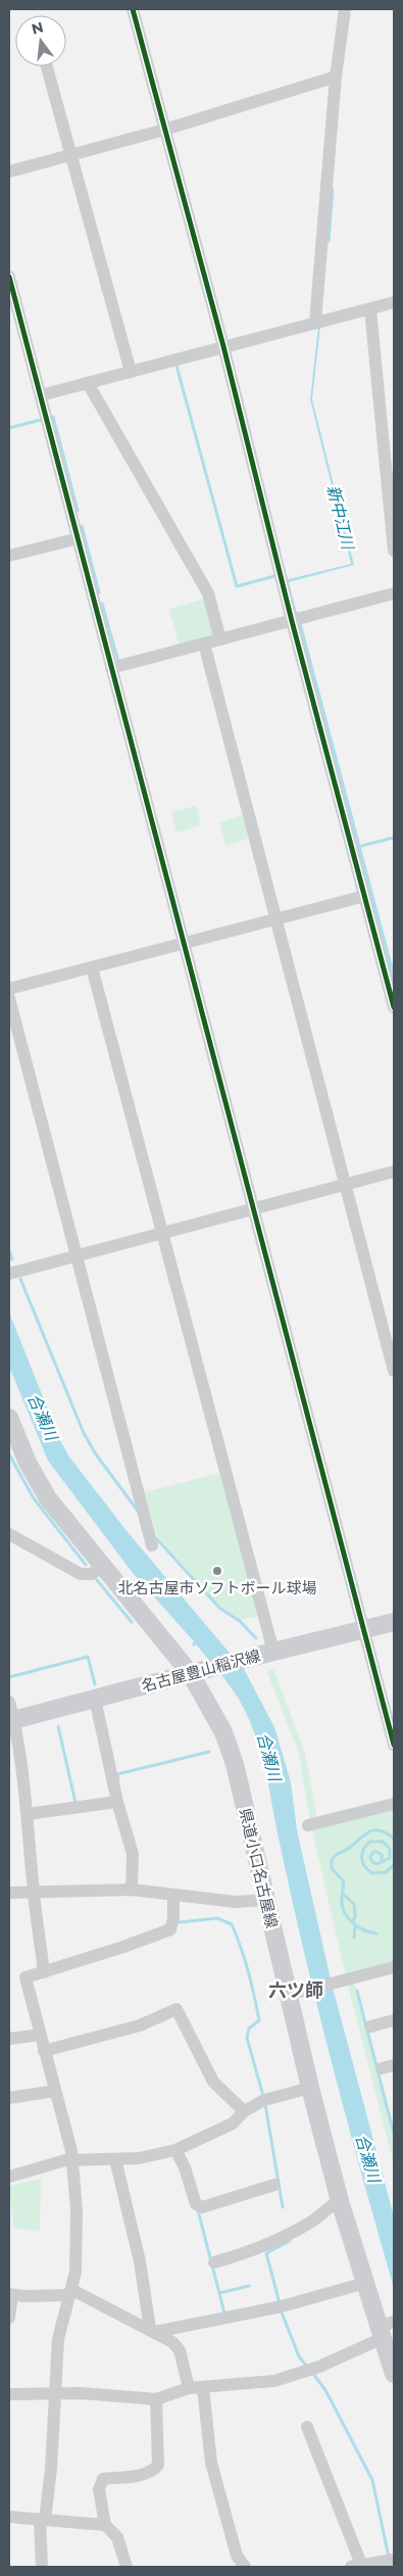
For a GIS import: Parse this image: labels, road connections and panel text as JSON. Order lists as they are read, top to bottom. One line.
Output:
{"streets":{"main road":["名古屋豊山稲沢線","県道小口名古屋線"]},"crossings":[["名古屋豊山稲沢線","県道小口名古屋線"]],"districts":["六ツ師"],"water":["新中江川","合瀬川"],"places":["北名古屋市ソフトボール球場"],"north":"top"}
